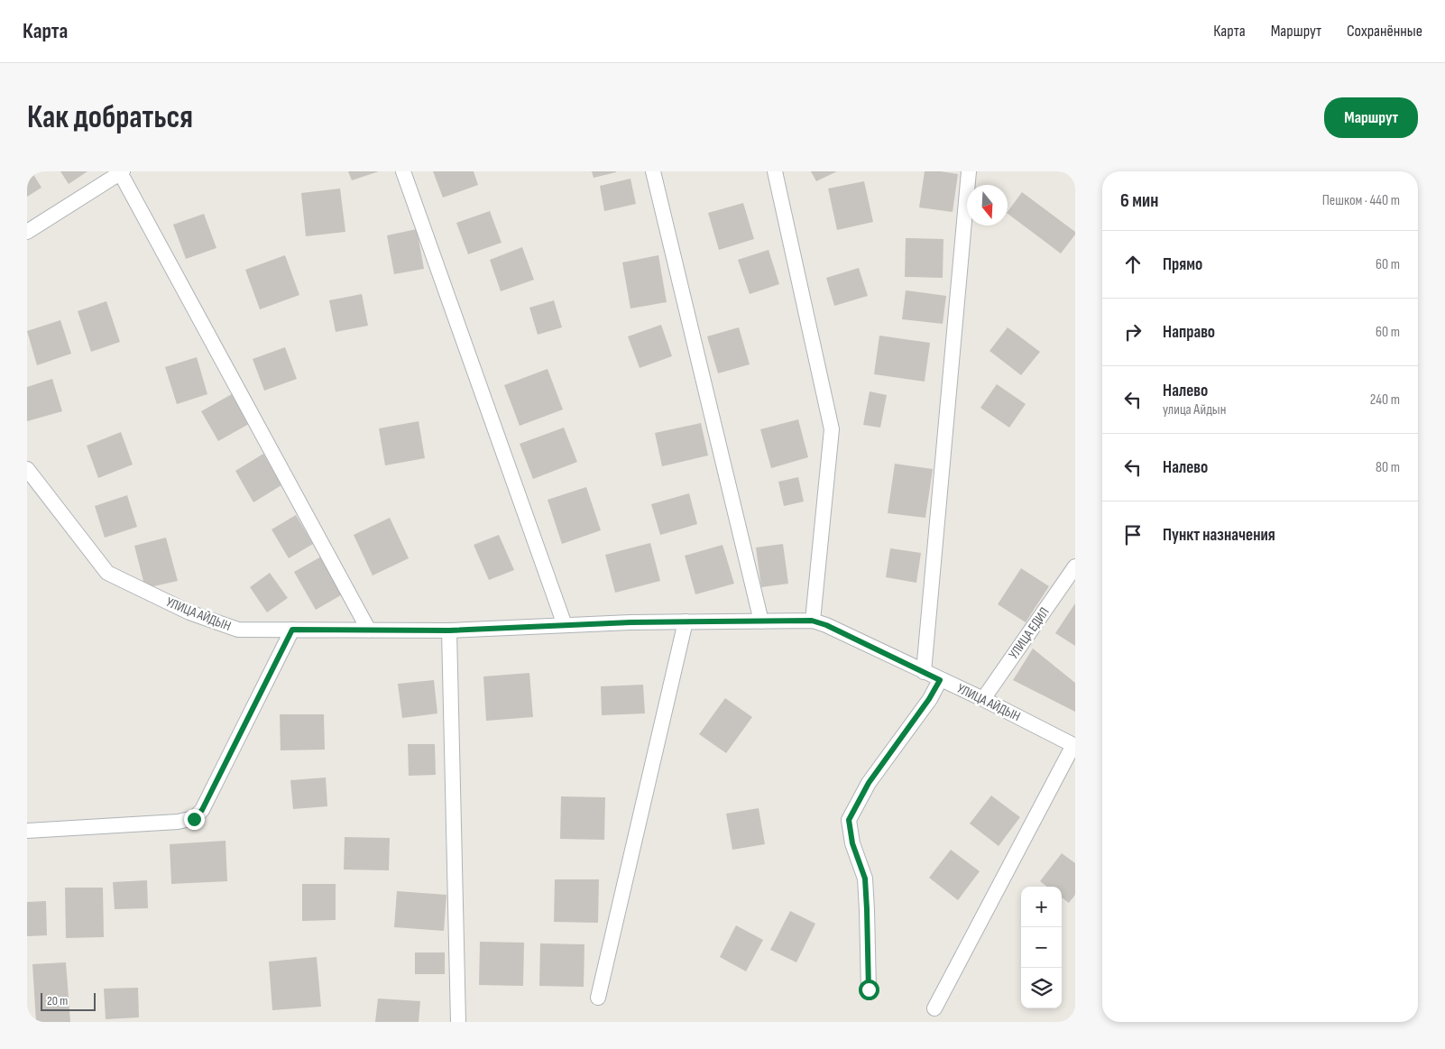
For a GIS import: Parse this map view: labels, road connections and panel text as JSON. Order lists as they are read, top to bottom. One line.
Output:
{"streets":{"street":["УЛИЦА АЙДЫН","УЛИЦА ЕДИЛ"]},"crossings":[["УЛИЦА АЙДЫН","УЛИЦА ЕДИЛ"]],"scale_bar":"20 m","north":"bottom","page":{"header":"Карта","nav":["Карта","Маршрут","Сохранённые"],"buttons":"Маршрут","title":"Как добраться","heading":["6 мин","Пешком · 440 m"],"list":[["Прямо","60 m"],["Направо","60 m"],["Налево","улица Айдын","240 m"],["Налево","80 m"],"Пункт назначения"],"map_buttons":["+","−"],"scale":"20 m"}}
